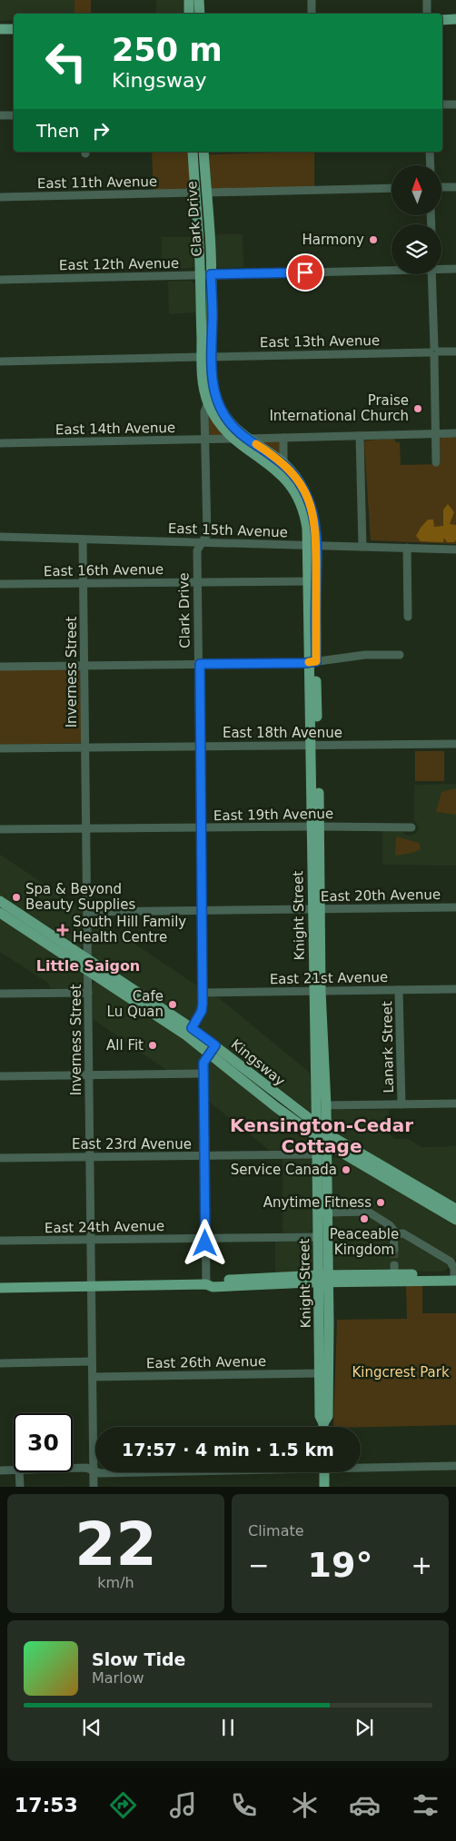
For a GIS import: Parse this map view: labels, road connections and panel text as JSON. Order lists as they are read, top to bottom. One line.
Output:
{"streets":{"main road":["Clark Drive","Knight Street","Kingsway"],"street":["East 11th Avenue","East 12th Avenue","East 13th Avenue","East 14th Avenue","East 15th Avenue","East 16th Avenue","Inverness Street","East 18th Avenue","East 19th Avenue","East 20th Avenue","East 21st Avenue","Lanark Street","East 23rd Avenue","East 24th Avenue","East 26th Avenue"]},"crossings":[["East 11th Avenue","Clark Drive"],["Clark Drive","East 12th Avenue"],["Clark Drive","East 13th Avenue"],["Clark Drive","East 14th Avenue"],["Clark Drive","East 15th Avenue"],["Clark Drive","East 16th Avenue"],["Clark Drive","East 18th Avenue"],["Clark Drive","East 19th Avenue"],["Clark Drive","East 20th Avenue"],["Clark Drive","Knight Street"],["Clark Drive","East 21st Avenue"],["Clark Drive","Kingsway"],["East 14th Avenue","Knight Street"],["East 15th Avenue","Inverness Street"],["East 15th Avenue","Knight Street"],["East 16th Avenue","Inverness Street"],["East 16th Avenue","Knight Street"],["Inverness Street","East 18th Avenue"],["Inverness Street","East 19th Avenue"],["Inverness Street","East 20th Avenue"],["Inverness Street","Kingsway"],["Inverness Street","East 23rd Avenue"],["Inverness Street","East 24th Avenue"],["Inverness Street","East 26th Avenue"],["East 18th Avenue","Knight Street"],["East 19th Avenue","Knight Street"],["East 20th Avenue","Knight Street"],["Knight Street","East 21st Avenue"],["Knight Street","Kingsway"],["Knight Street","East 23rd Avenue"],["Knight Street","East 24th Avenue"],["Knight Street","East 26th Avenue"],["East 21st Avenue","Lanark Street"]],"districts":["Little Saigon","Kensington-Cedar Cottage"],"parks":["Kingcrest Park"],"places":{"other":["Harmony","Praise International Church","Spa & Beyond Beauty Supplies","Cafe Lu Quan","All Fit","Service Canada","Anytime Fitness","Peaceable Kingdom"],"health":["South Hill Family Health Centre"]},"north":"top","page":{"turn":["250 m","Kingsway"],"then":"Then","limit":"30","trip":"17:57 · 4 min · 1.5 km","tile":[["22","km/h"],"Climate"],"heat":["−","19°","+"],"song":["Slow Tide","Marlow"],"tabs":"17:53"}}
